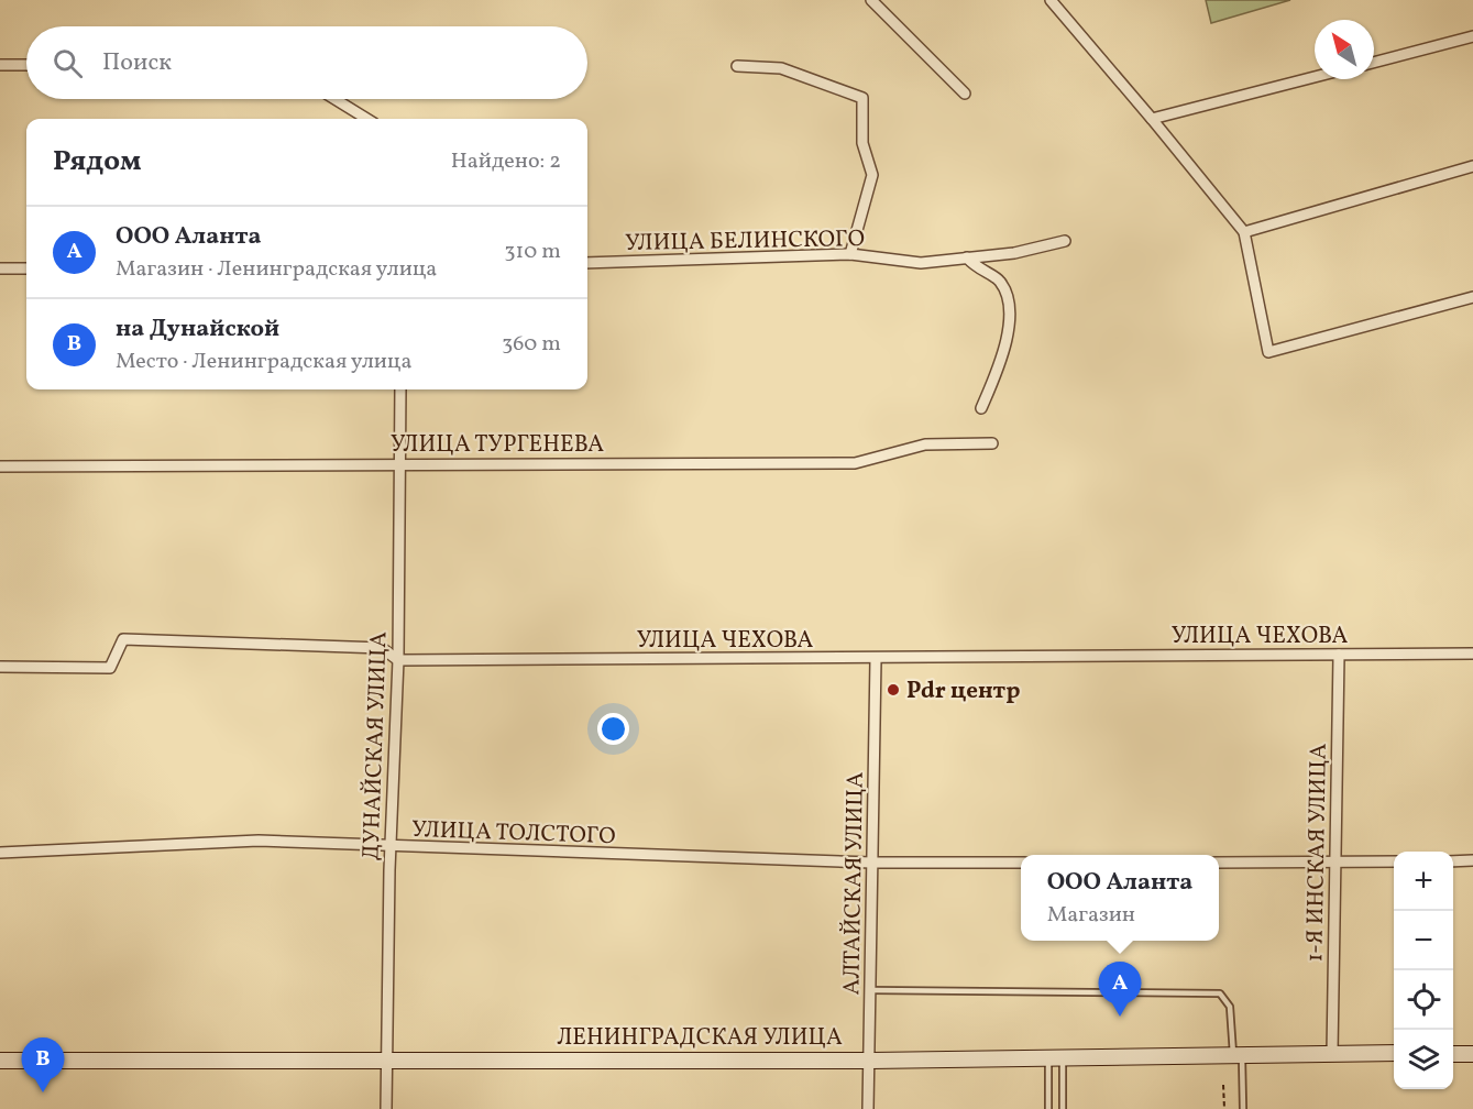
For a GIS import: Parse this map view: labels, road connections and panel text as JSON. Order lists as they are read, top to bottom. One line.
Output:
{"streets":{"street":["УЛИЦА БЕЛИНСКОГО","УЛИЦА ТУРГЕНЕВА","УЛИЦА ЧЕХОВА","ДУНАЙСКАЯ УЛИЦА","УЛИЦА ТОЛСТОГО","1-Я ИНСКАЯ УЛИЦА","АЛТАЙСКАЯ УЛИЦА","ЛЕНИНГРАДСКАЯ УЛИЦА"]},"crossings":[["УЛИЦА ТУРГЕНЕВА","ДУНАЙСКАЯ УЛИЦА"],["УЛИЦА ЧЕХОВА","ДУНАЙСКАЯ УЛИЦА"],["УЛИЦА ЧЕХОВА","1-Я ИНСКАЯ УЛИЦА"],["УЛИЦА ЧЕХОВА","АЛТАЙСКАЯ УЛИЦА"],["ДУНАЙСКАЯ УЛИЦА","УЛИЦА ТОЛСТОГО"],["ДУНАЙСКАЯ УЛИЦА","ЛЕНИНГРАДСКАЯ УЛИЦА"],["УЛИЦА ТОЛСТОГО","АЛТАЙСКАЯ УЛИЦА"],["1-Я ИНСКАЯ УЛИЦА","ЛЕНИНГРАДСКАЯ УЛИЦА"],["АЛТАЙСКАЯ УЛИЦА","ЛЕНИНГРАДСКАЯ УЛИЦА"]],"places":["Pdr центр"],"north":"top left","page":{"search":"Поиск","heading":["Рядом","Найдено: 2"],"list":[{"mark":"A","name":"ООО Аланта","note":"Магазин · Ленинградская улица","value":"310 m"},{"mark":"B","name":"на Дунайской","note":"Место · Ленинградская улица","value":"360 m"}],"map_buttons":["+","−"],"popup":["ООО Аланта","Магазин"],"pins":["A","B"]}}
